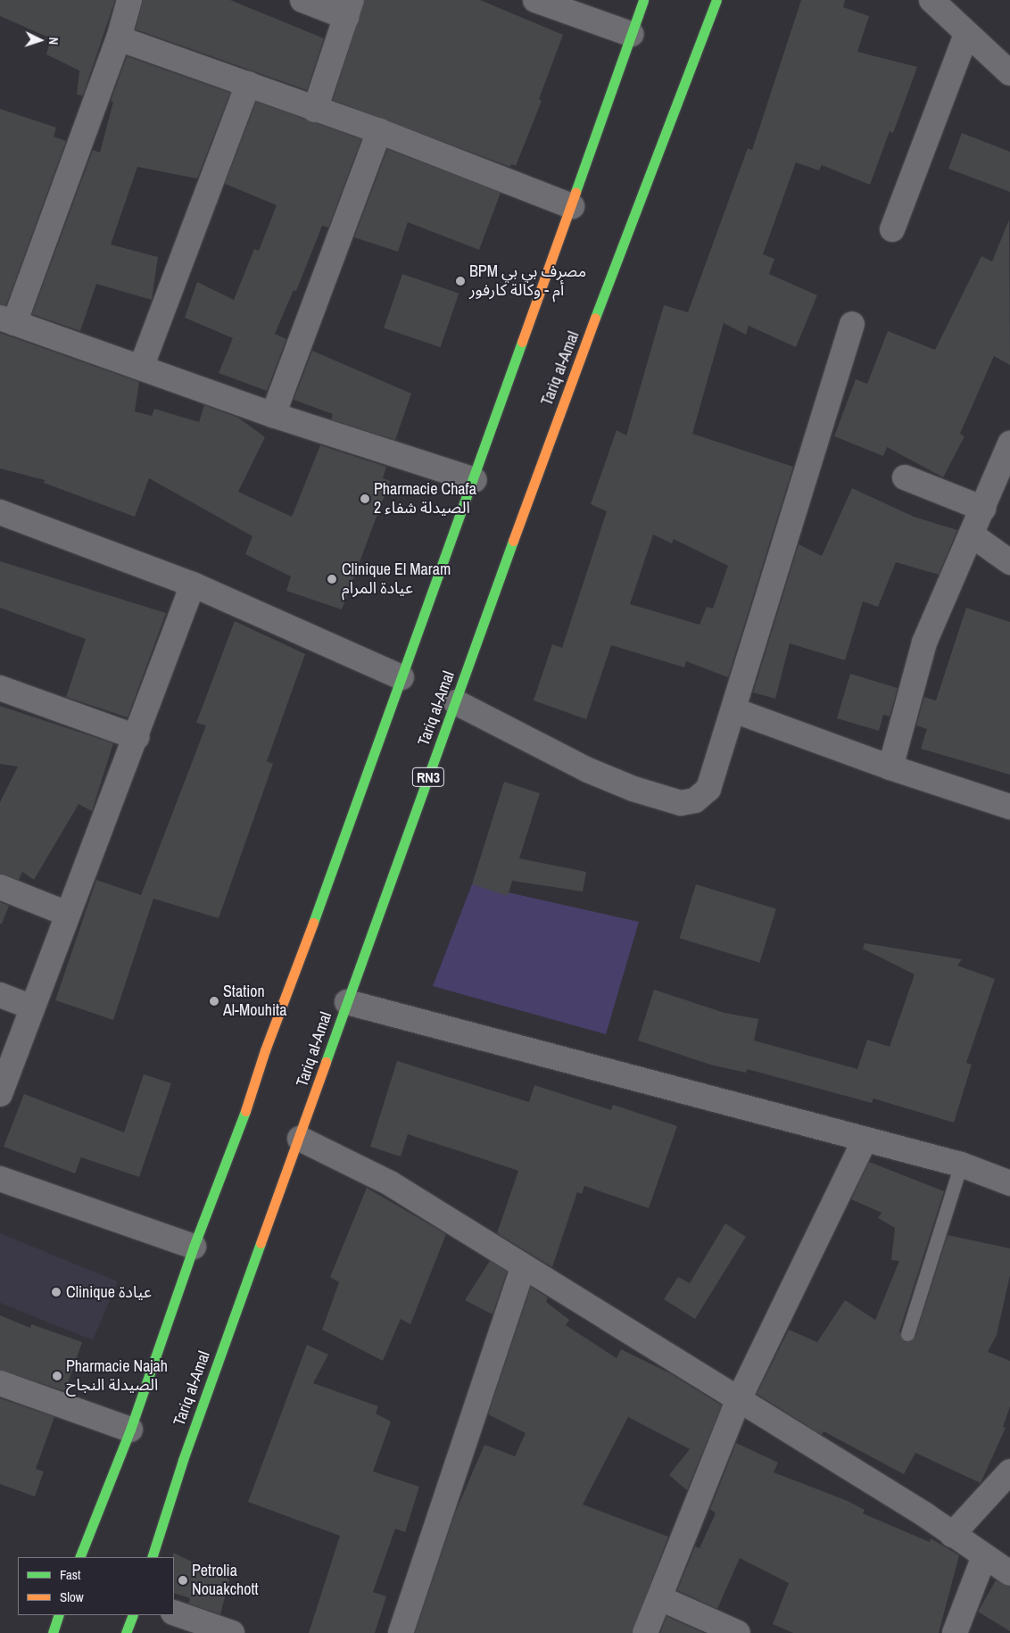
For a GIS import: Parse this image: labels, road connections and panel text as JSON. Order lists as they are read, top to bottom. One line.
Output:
{"streets":{"highway":["Tariq al-Amal","RN3"]},"places":["BPM مصرف بي بي أم - وكالة كارفور","Pharmacie Chafa 2 الصيدلة شفاء","Clinique El Maram عيادة المرام","Station Al-Mouhita","Clinique عيادة","Pharmacie Najah الصيدلة النجاح","Petrolia Nouakchott"],"legend":["Fast","Slow"],"north":"right"}
